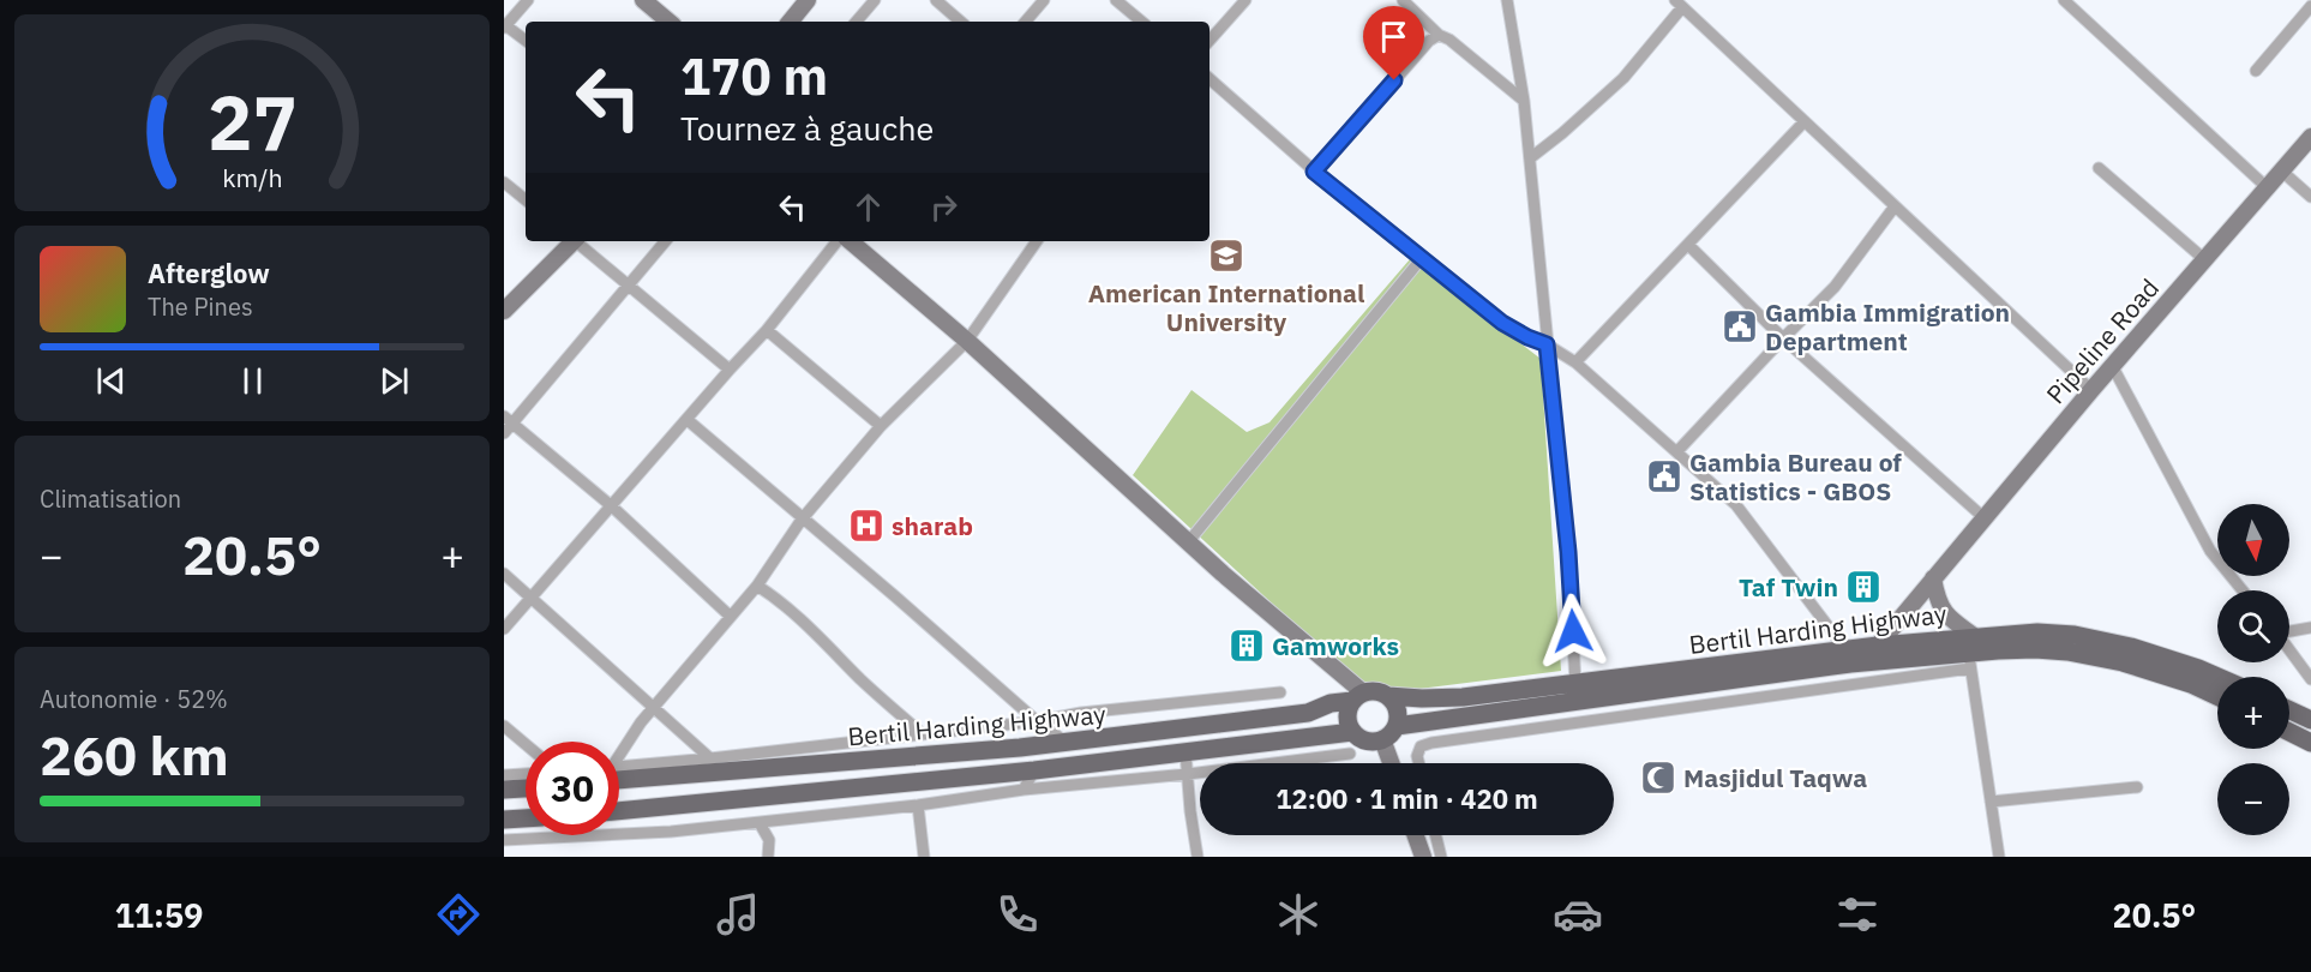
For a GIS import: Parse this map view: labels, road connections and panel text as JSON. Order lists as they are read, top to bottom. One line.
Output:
{"streets":{"main road":["Bertil Harding Highway"],"street":["Pipeline Road"]},"crossings":[["Pipeline Road","Bertil Harding Highway"]],"places":{"school or university":["American International University"],"public building":["Gambia Immigration Department","Gambia Bureau of Statistics - GBOS"],"hospital":["sharab"],"building":["Taf Twin","Gamworks"],"mosque":["Masjidul Taqwa"]},"north":"bottom","page":{"turn":["170 m","Tournez à gauche"],"song":["Afterglow","The Pines"],"tile":["Climatisation",["Autonomie · 52%","260 km"]],"map_buttons":["+","−"],"heat":["−","20.5°","+"],"limit":"30","trip":"12:00 · 1 min · 420 m","tabs":["11:59","20.5°"],"gauge":["27","km/h"]}}
